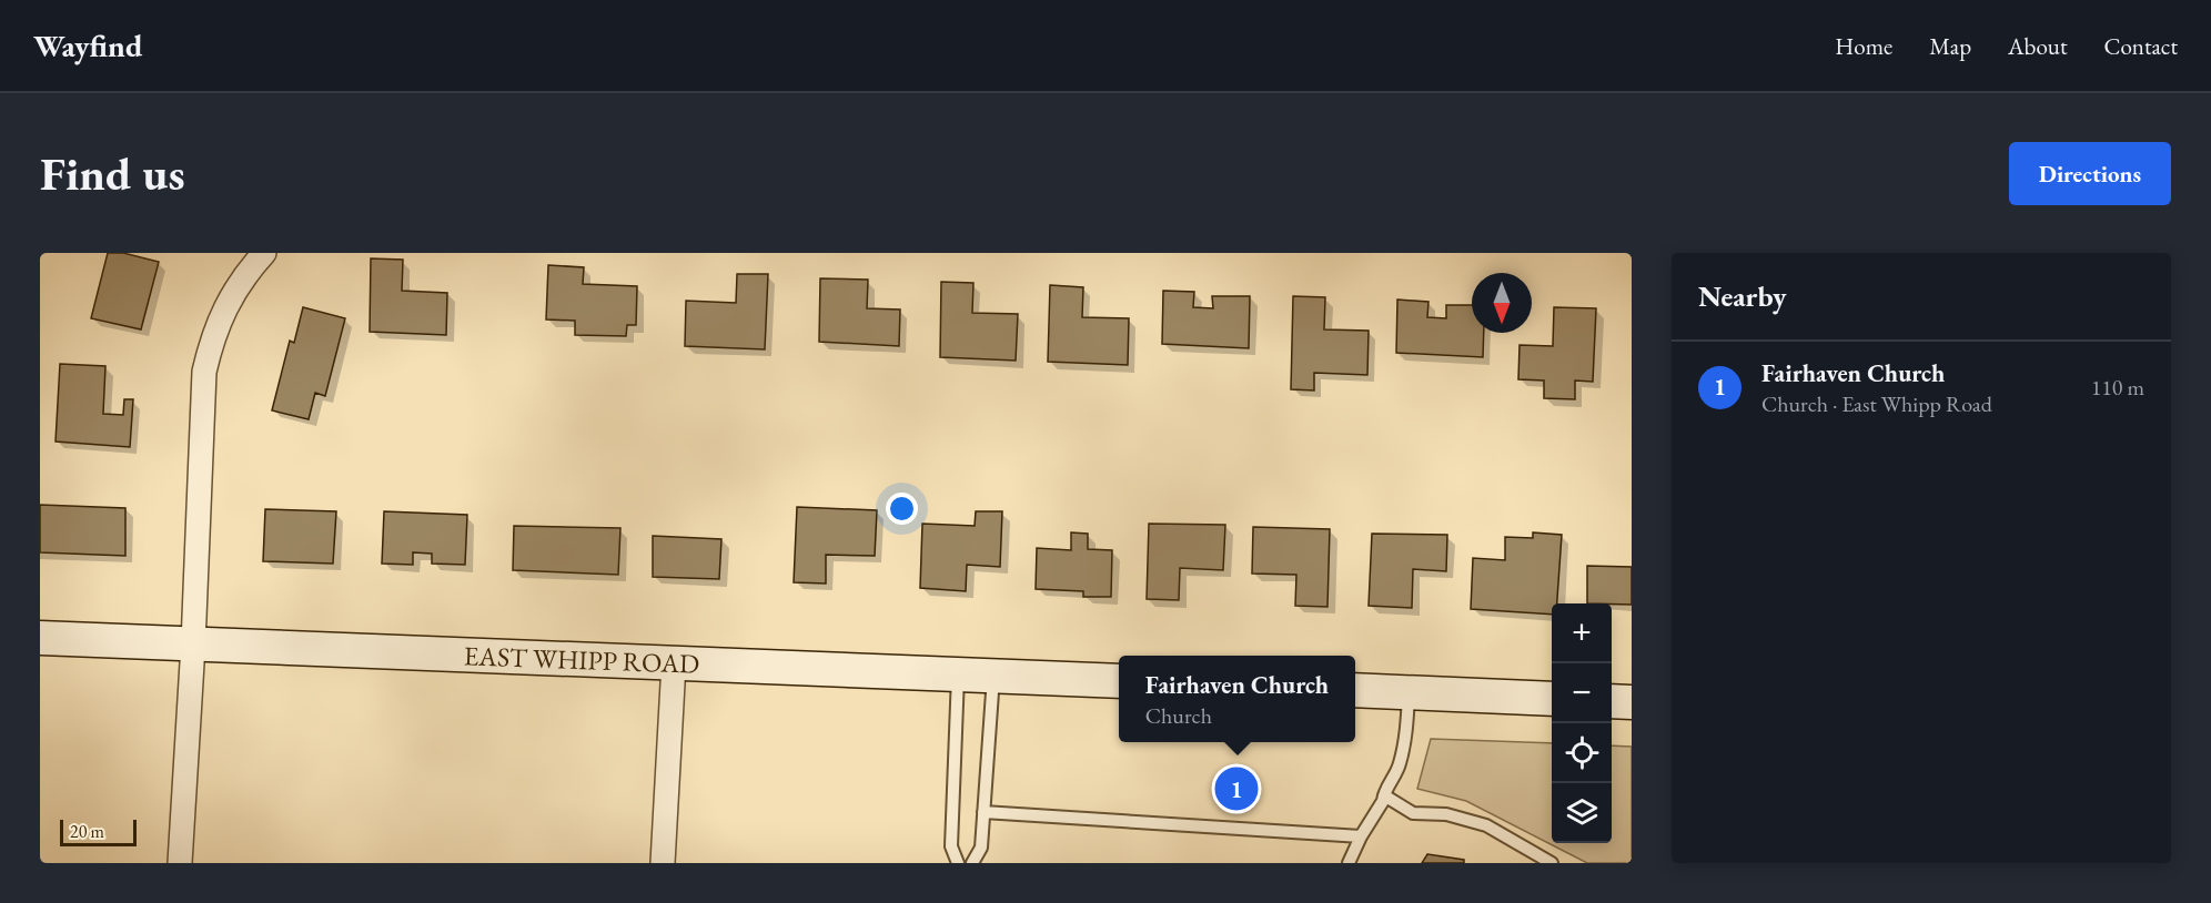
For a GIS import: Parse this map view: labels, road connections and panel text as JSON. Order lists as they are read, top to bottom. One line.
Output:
{"streets":{"main road":["EAST WHIPP ROAD"]},"scale_bar":"20 m","north":"bottom","page":{"header":"Wayfind","nav":["Home","Map","About","Contact"],"buttons":"Directions","title":"Find us","heading":"Nearby","list":[{"mark":"1","name":"Fairhaven Church","note":"Church · East Whipp Road","value":"110 m"}],"map_buttons":["+","−"],"popup":["Fairhaven Church","Church"],"pins":"1","scale":"20 m"}}
